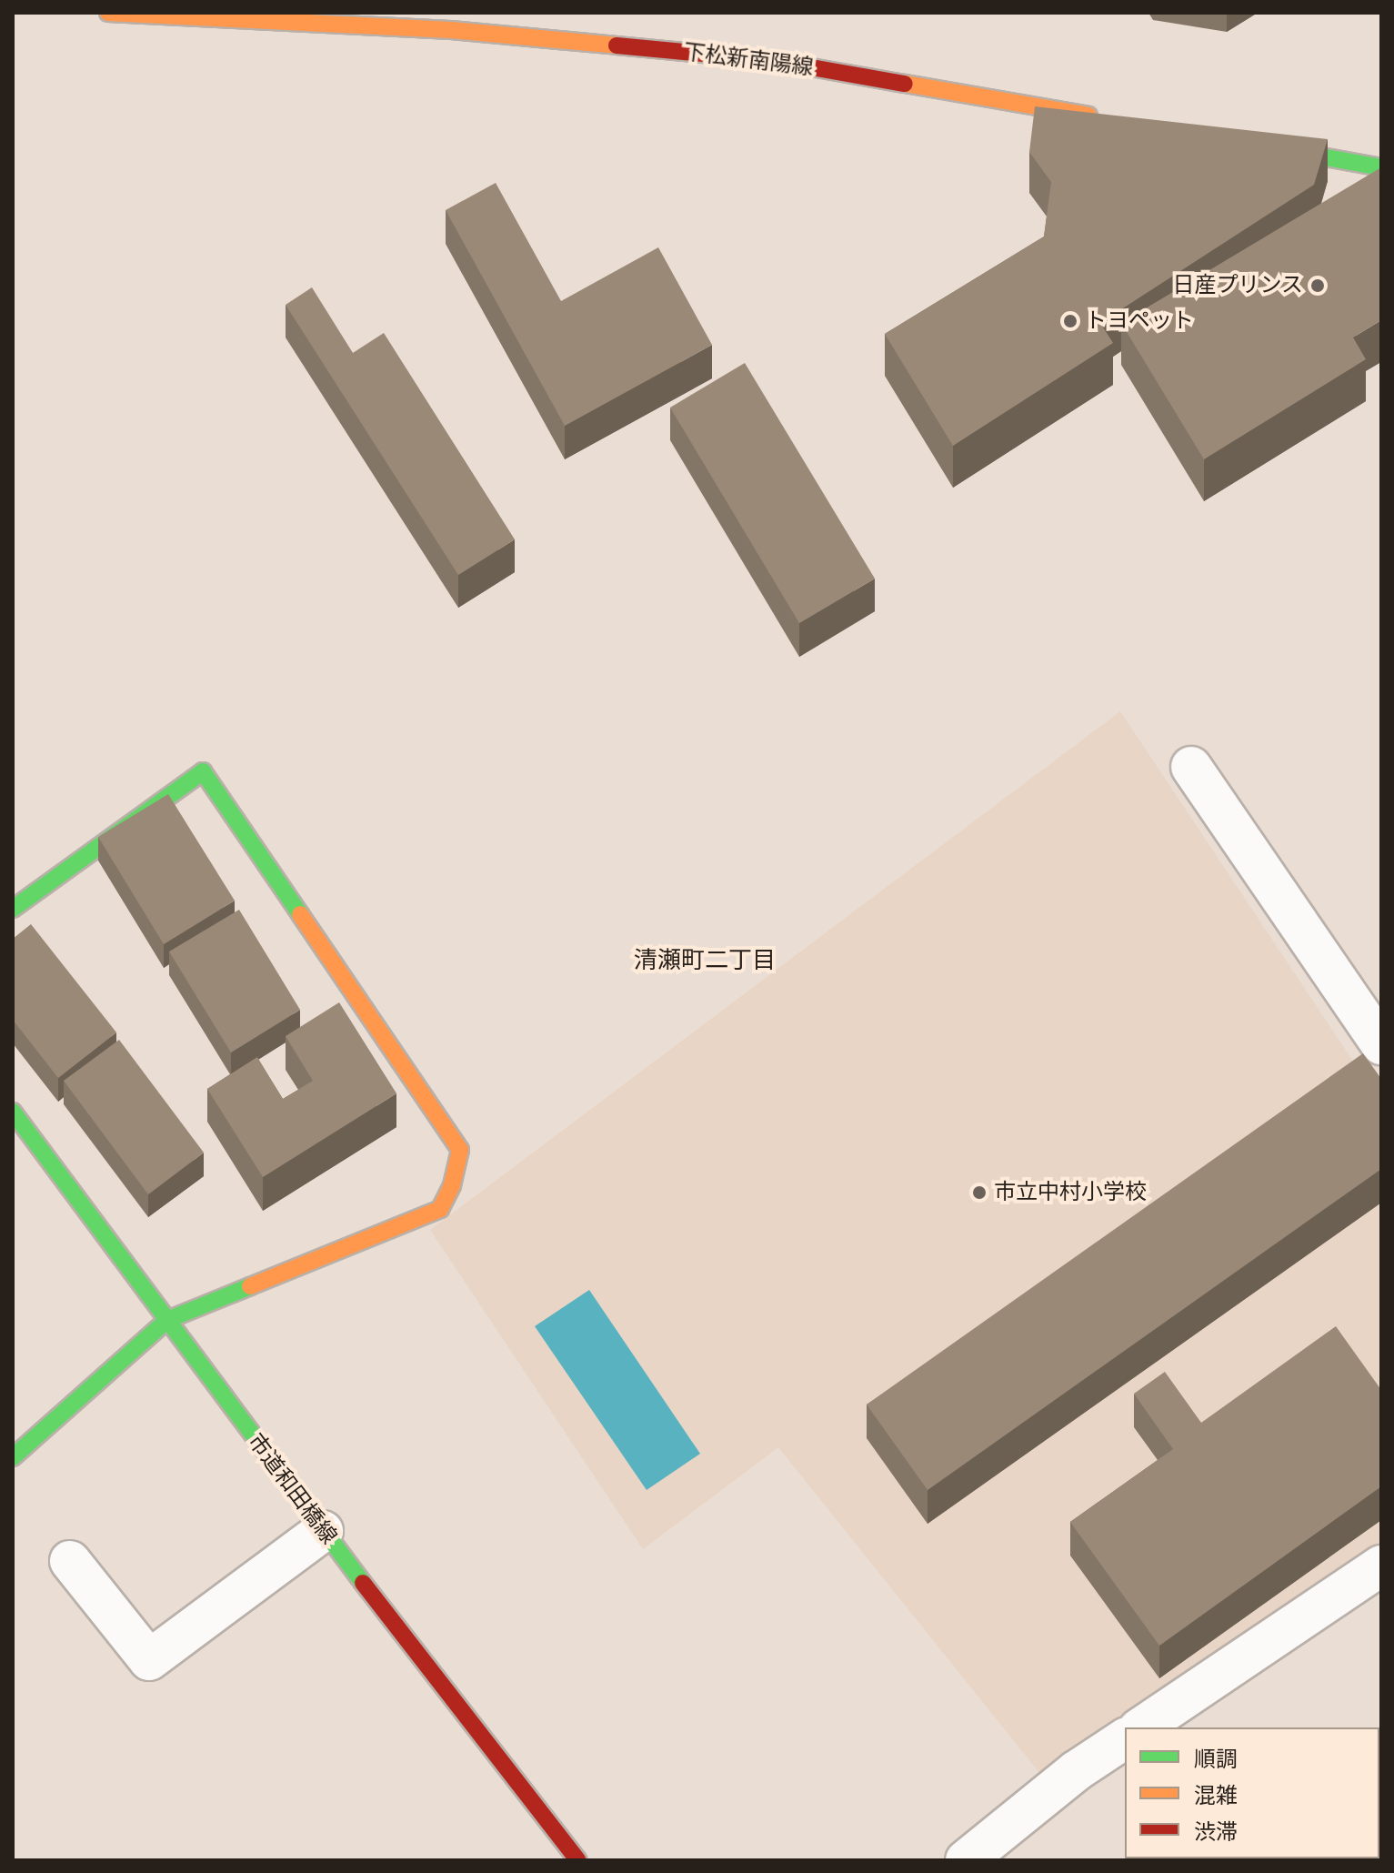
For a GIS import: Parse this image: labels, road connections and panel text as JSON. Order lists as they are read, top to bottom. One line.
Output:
{"streets":{"street":["下松新南陽線","市道和田橋線"]},"districts":["清瀬町二丁目"],"places":["日産プリンス","トヨペット","市立中村小学校"],"legend":["順調","混雑","渋滞"]}
